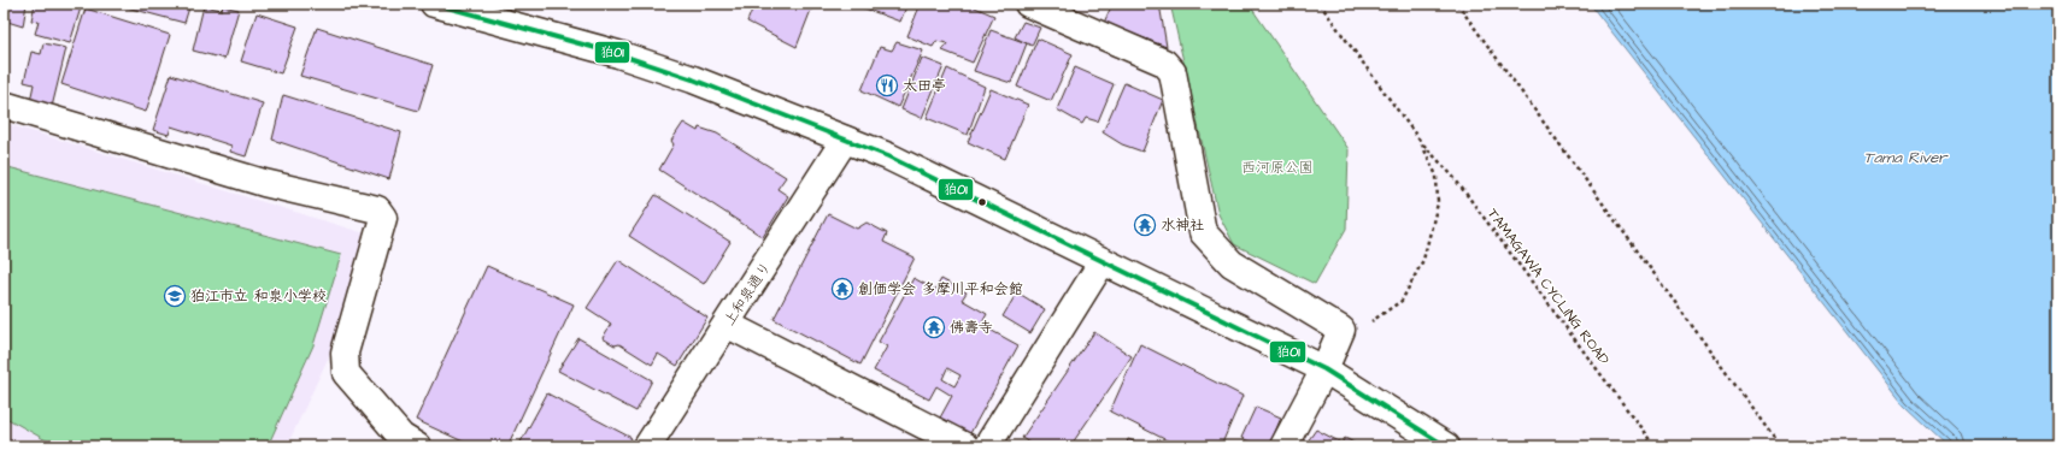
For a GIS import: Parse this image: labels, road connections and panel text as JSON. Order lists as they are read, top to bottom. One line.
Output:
{"streets":{"street":["上和泉通り"],"path":["TAMAGAWA CYCLING ROAD"]},"water":["Tama River"],"parks":["西河原公園"],"places":{"restaurant":["太田亭"],"temple":["水神社","創価学会 多摩川平和会館","佛壽寺"],"school or university":["狛江市立 和泉小学校"]},"lines":["transit line 狛01"]}
